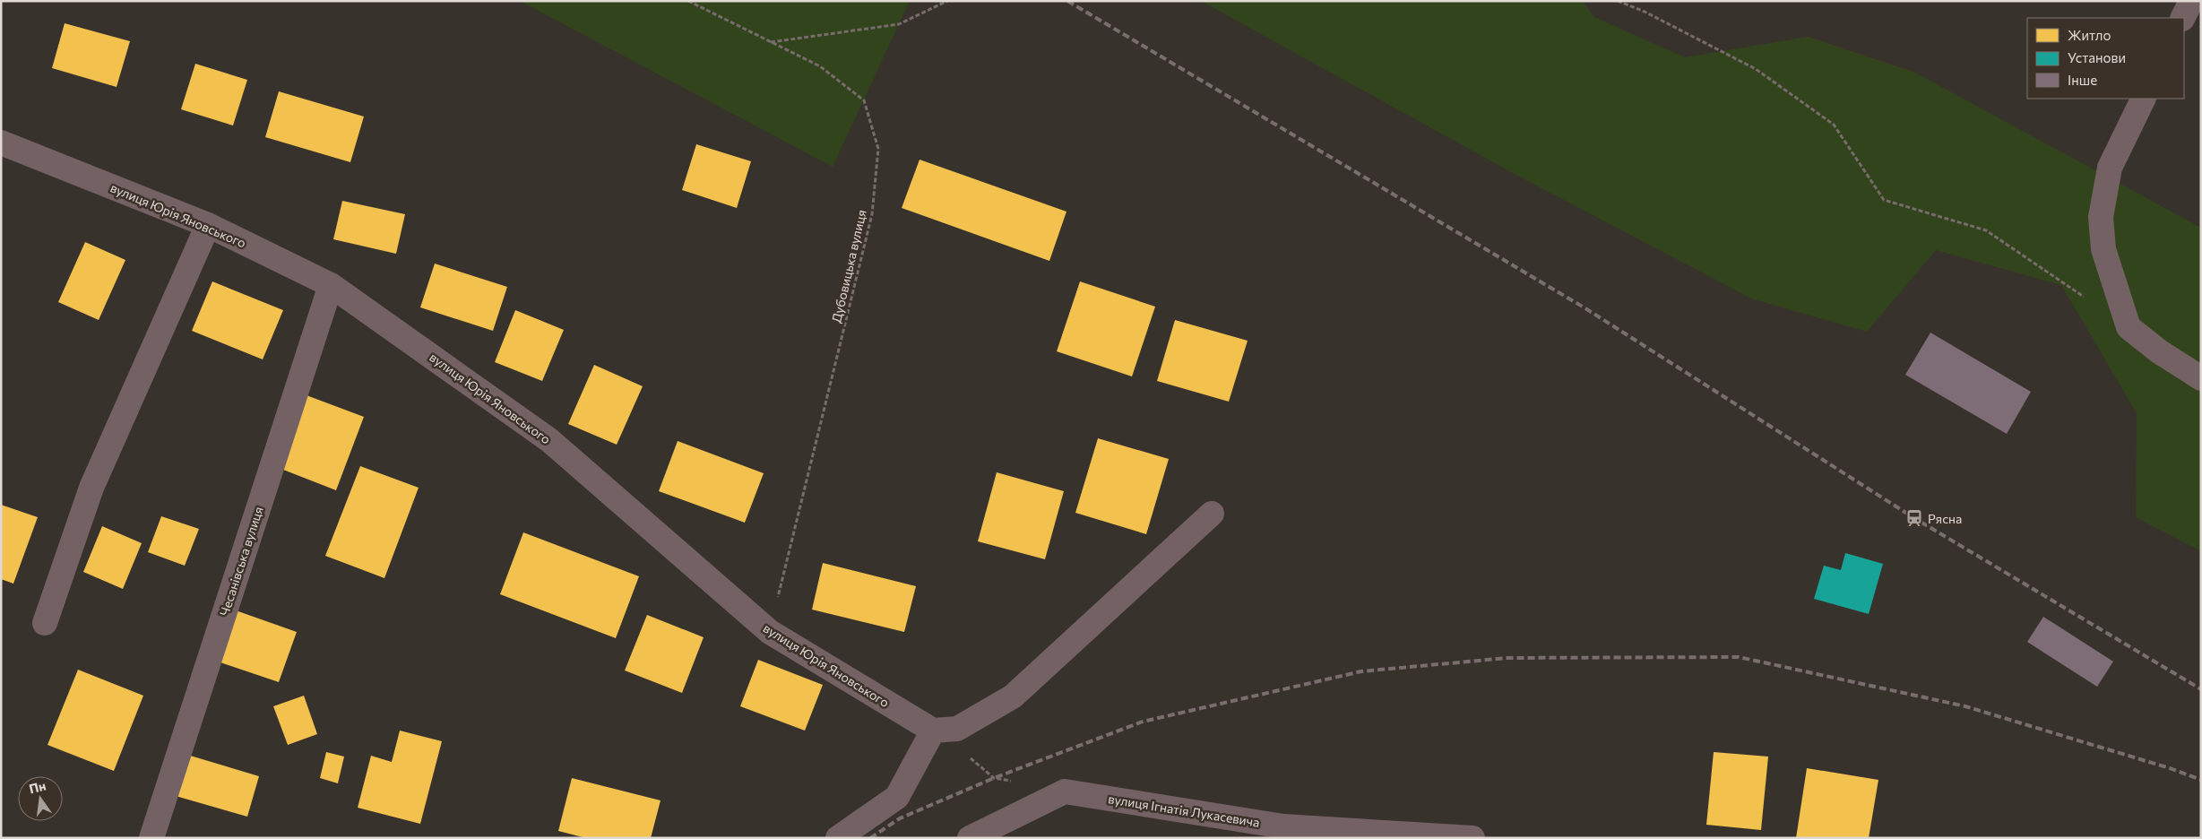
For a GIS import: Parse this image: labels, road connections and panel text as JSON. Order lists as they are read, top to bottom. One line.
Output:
{"streets":{"street":["вулиця Юрія Яновського","Чесанівська вулиця","вулиця Ігнатія Лукасевича"],"path":["Дубовицька вулиця"]},"crossings":[["вулиця Юрія Яновського","Дубовицька вулиця"],["вулиця Юрія Яновського","Чесанівська вулиця"]],"places":{"station":["Рясна"]},"legend":["Житло","Установи","Інше"],"north":"top"}
